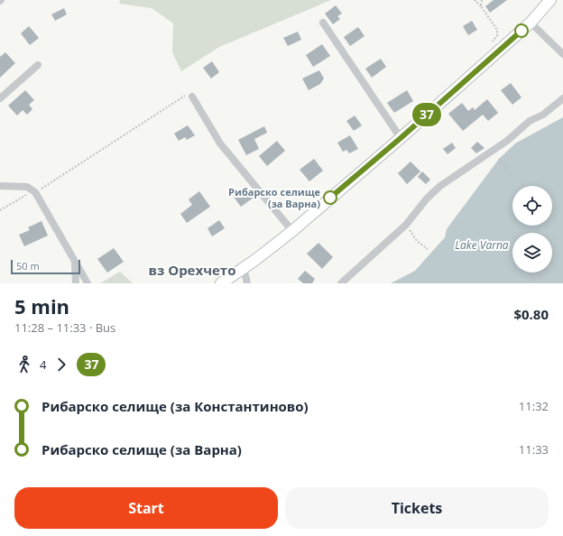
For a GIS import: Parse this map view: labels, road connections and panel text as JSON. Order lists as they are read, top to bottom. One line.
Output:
{"districts":["вз Орехчето"],"water":["Lake Varna"],"places":["Рибарско селище (за Варна)"],"lines":["bus line 37"],"scale_bar":"50 m","page":{"on_map":"37","scale":"50 m","heading":["5 min","11:28 – 11:33 · Bus","$0.80"],"legs":["4","37"],"list":[{"name":"Рибарско селище (за Константиново)","value":"11:32"},{"name":"Рибарско селище (за Варна)","value":"11:33"}],"buttons":["Start","Tickets"]}}
